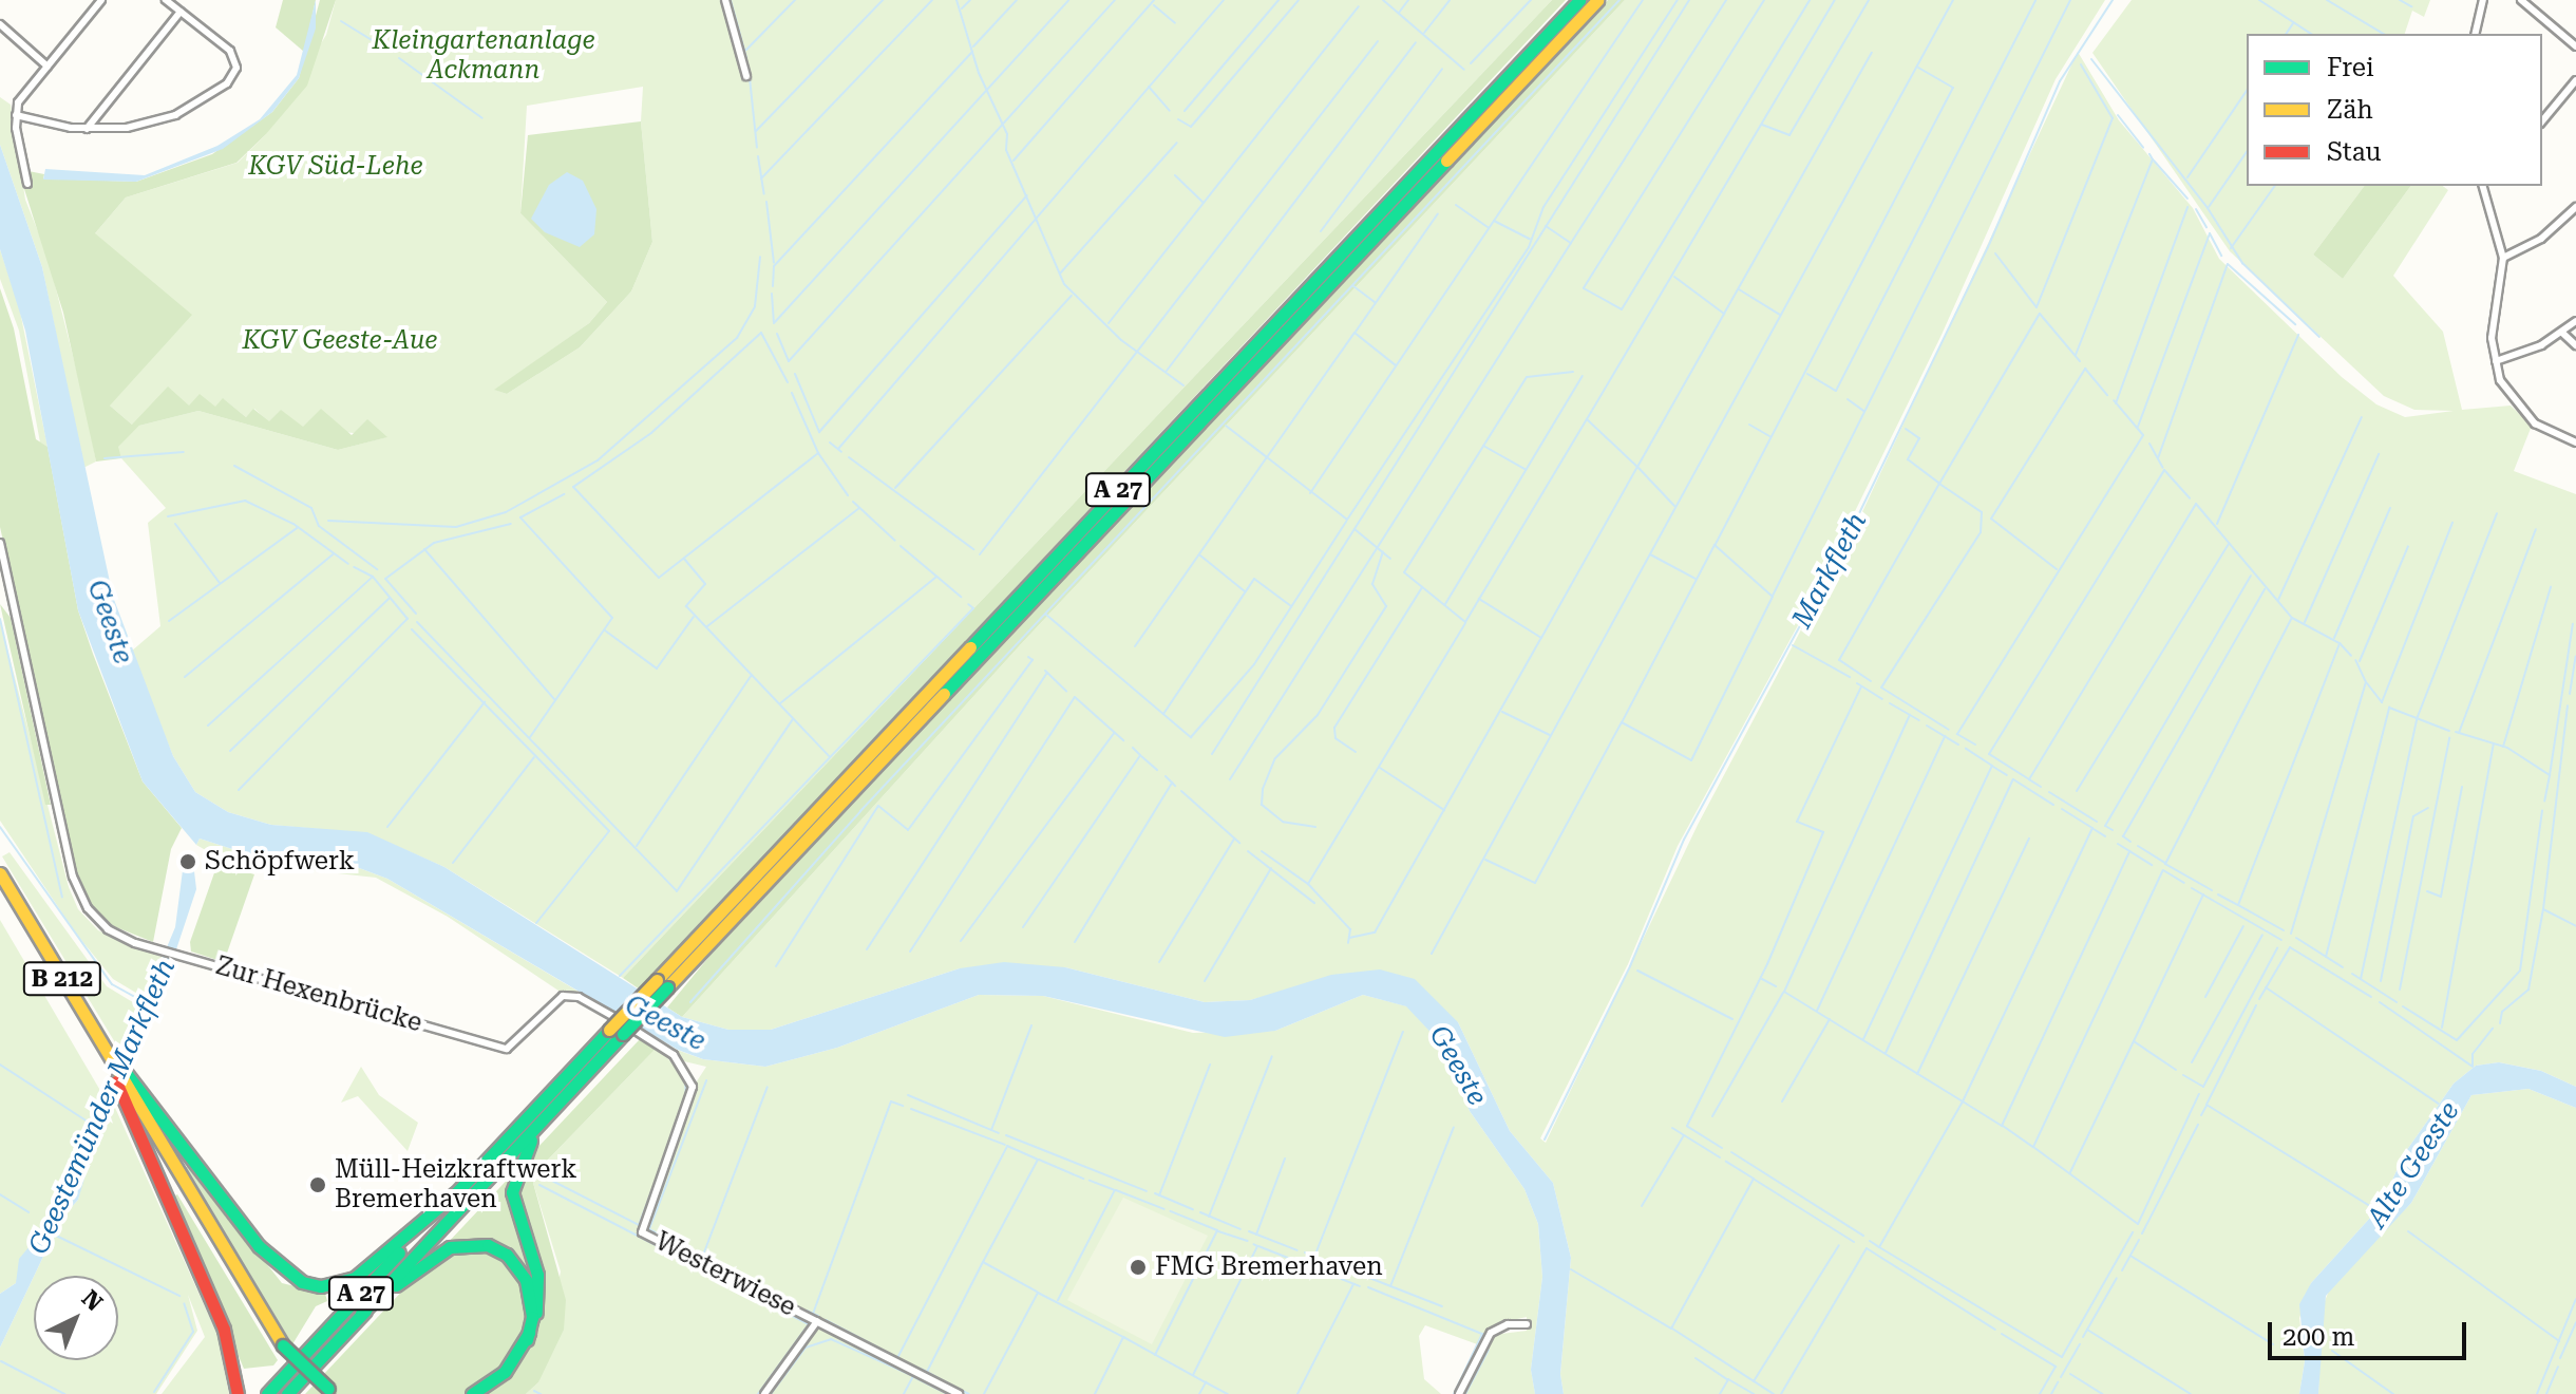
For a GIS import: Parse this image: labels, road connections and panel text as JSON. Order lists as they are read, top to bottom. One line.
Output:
{"streets":{"highway":["A 27","B 212"],"street":["Zur Hexenbrücke","Westerwiese"]},"crossings":[["Zur Hexenbrücke","Westerwiese"]],"water":["Markfleth","Geeste","Geestemünder Markfleth","Alte Geeste"],"parks":["Kleingartenanlage Ackmann","KGV Süd-Lehe","KGV Geeste-Aue"],"places":["Schöpfwerk","Müll-Heizkraftwerk Bremerhaven","FMG Bremerhaven"],"legend":["Frei","Zäh","Stau"],"scale_bar":"200 m","north":"top right"}
